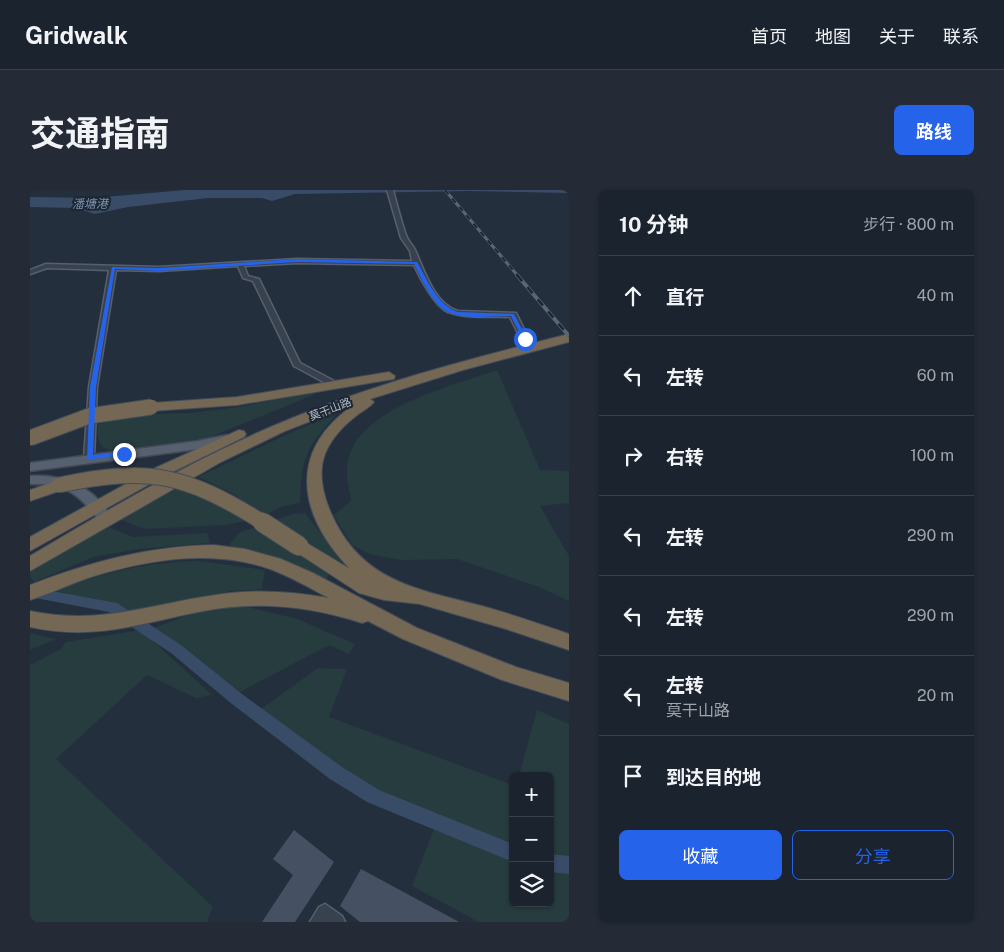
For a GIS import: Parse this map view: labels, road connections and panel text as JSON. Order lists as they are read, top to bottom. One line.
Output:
{"streets":{"highway":["莫干山路"]},"water":["潘塘港"],"page":{"header":"Gridwalk","nav":["首页","地图","关于","联系"],"title":"交通指南","buttons":["路线",["收藏","分享"]],"heading":["10 分钟","步行 · 800 m"],"list":[["直行","40 m"],["左转","60 m"],["右转","100 m"],["左转","290 m"],["左转","290 m"],["左转","莫干山路","20 m"],"到达目的地"],"map_buttons":["+","−"]}}
